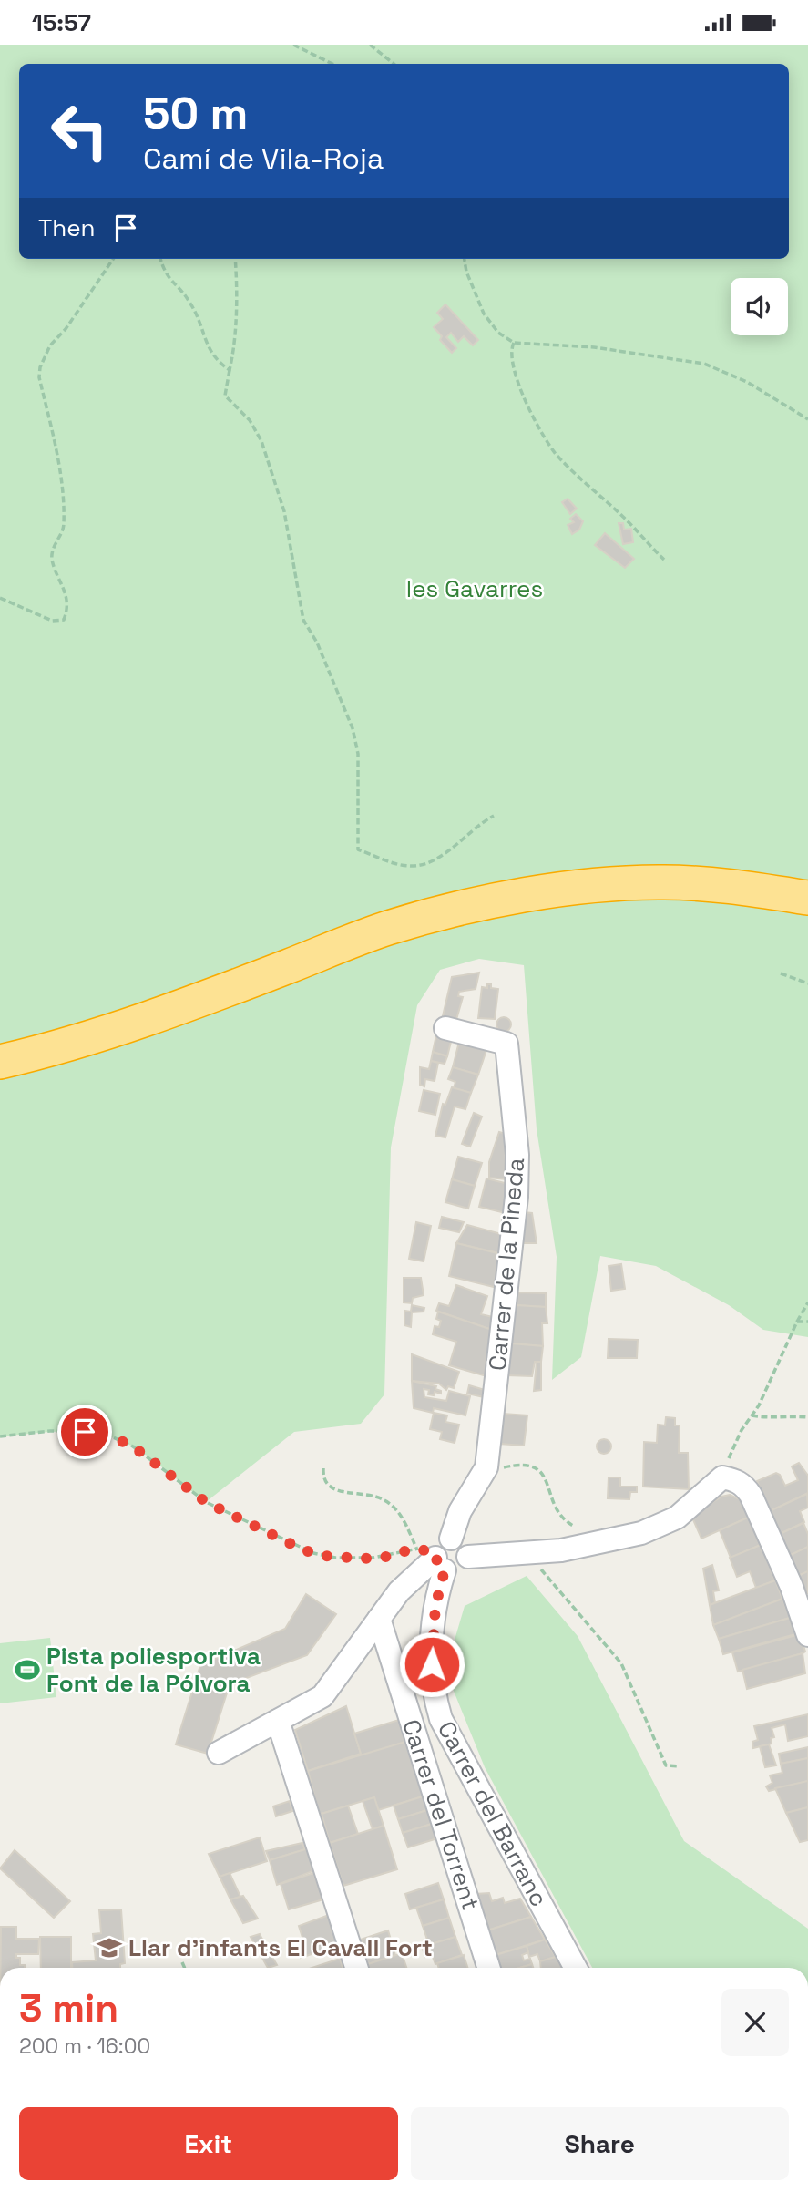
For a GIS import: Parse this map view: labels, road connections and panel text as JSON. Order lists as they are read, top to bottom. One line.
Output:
{"streets":{"street":["Carrer de la Pineda","Carrer del Barranc","Carrer del Torrent"]},"crossings":[["Carrer de la Pineda","Carrer del Barranc"]],"parks":["les Gavarres"],"places":{"sports":["Pista poliesportiva Font de la Pólvora"],"school or university":["Llar d'infants El Cavall Fort"]},"page":{"status":"15:57","turn":["50 m","Camí de Vila-Roja"],"then":"Then","heading":["3 min","200 m · 16:00"],"buttons":["Exit","Share"]}}
